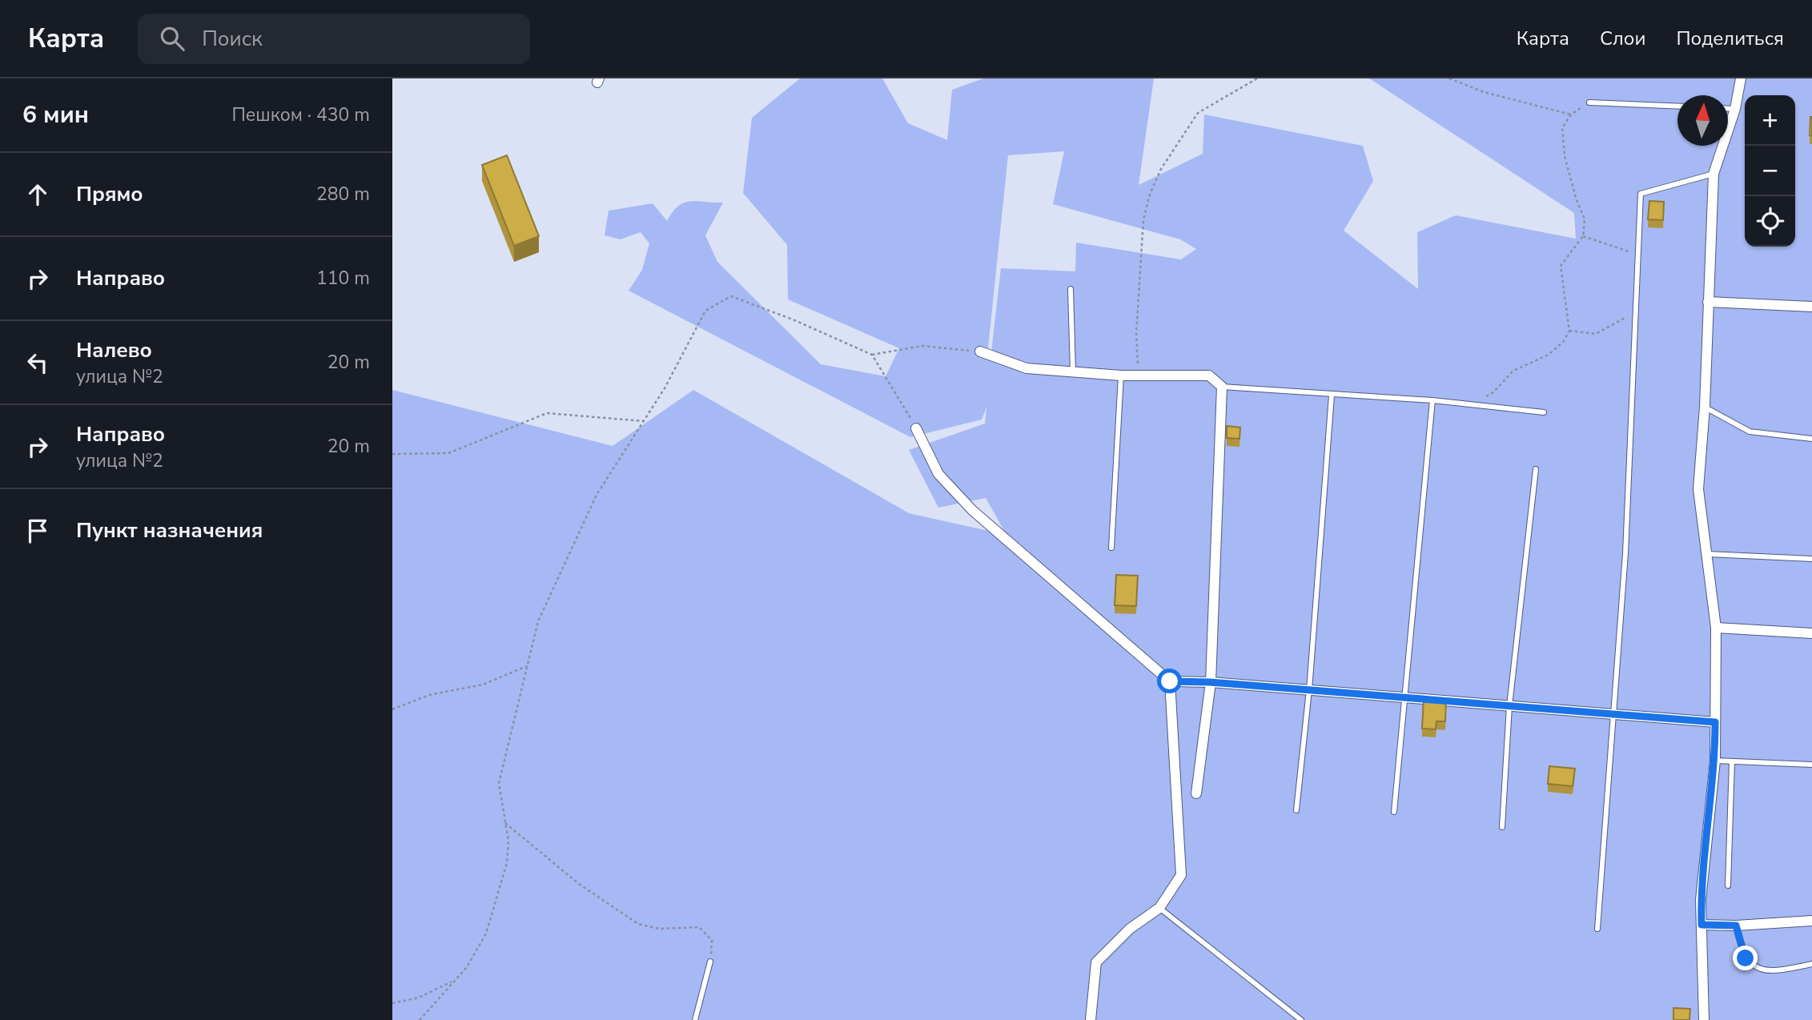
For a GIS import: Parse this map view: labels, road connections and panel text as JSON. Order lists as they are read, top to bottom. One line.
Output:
{"north":"top","page":{"header":"Карта","search":"Поиск","nav":["Карта","Слои","Поделиться"],"heading":["6 мин","Пешком · 430 m"],"map_buttons":["+","−"],"list":[["Прямо","280 m"],["Направо","110 m"],["Налево","улица №2","20 m"],["Направо","улица №2","20 m"],"Пункт назначения"]}}
